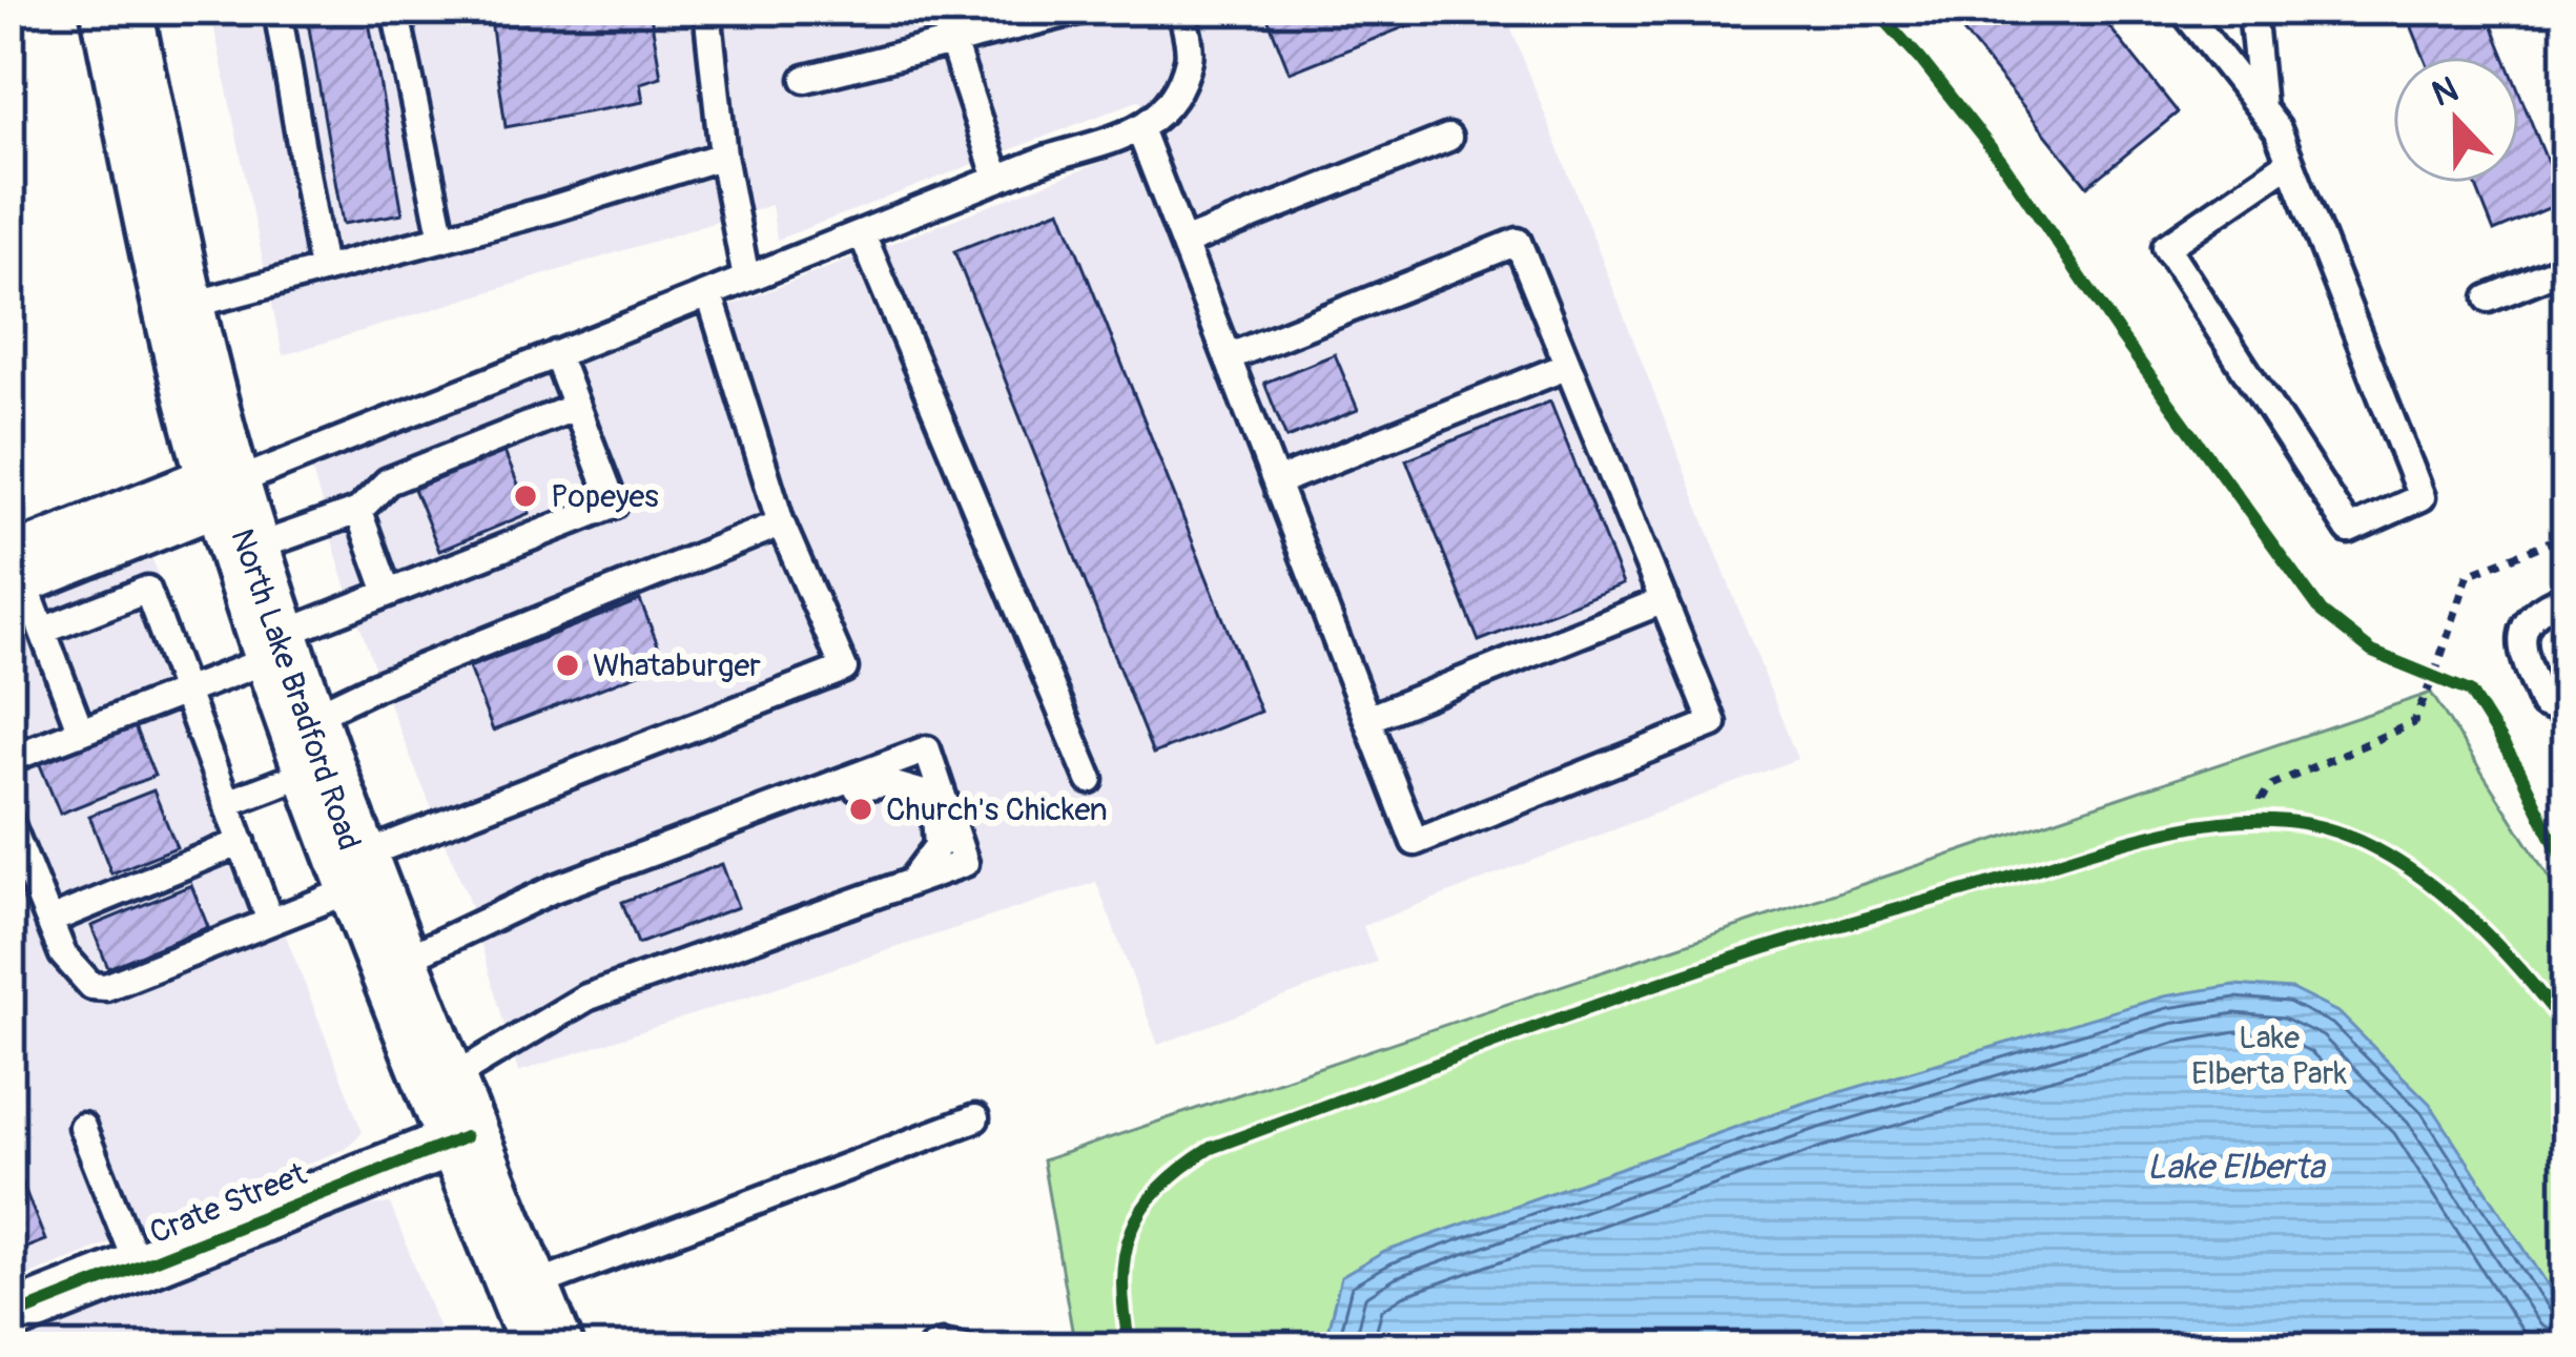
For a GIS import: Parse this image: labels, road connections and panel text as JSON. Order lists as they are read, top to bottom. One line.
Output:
{"streets":{"main road":["North Lake Bradford Road"],"street":["Crate Street"]},"crossings":[["North Lake Bradford Road","Crate Street"]],"water":["Lake Elberta"],"parks":["Lake Elberta Park"],"places":["Popeyes","Whataburger","Church's Chicken"],"north":"top"}
